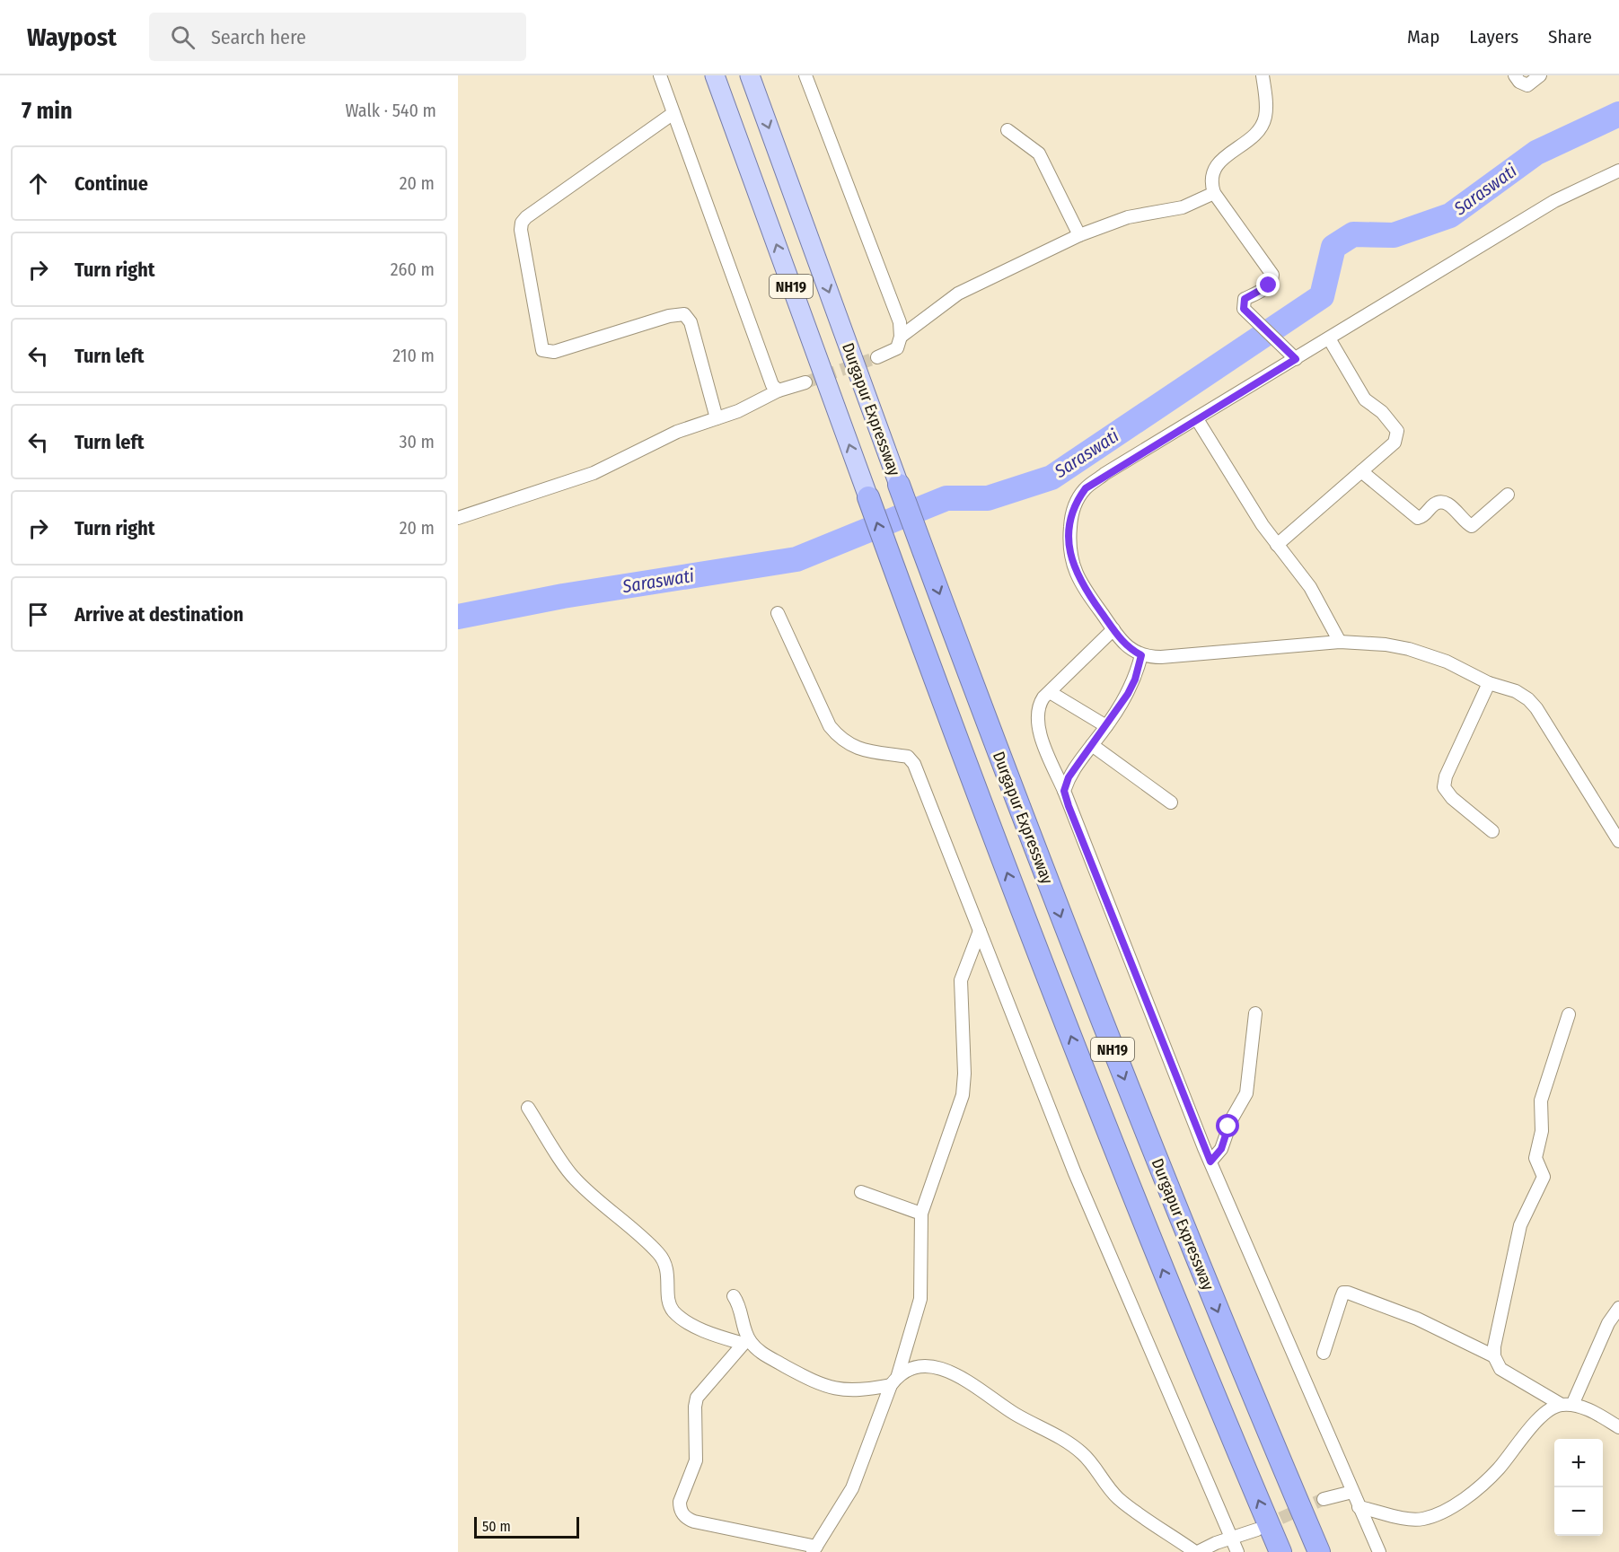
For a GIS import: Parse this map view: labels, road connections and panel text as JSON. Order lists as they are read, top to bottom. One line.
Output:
{"streets":{"highway":["NH19","Durgapur Expressway"]},"water":["Saraswati"],"scale_bar":"50 m","page":{"header":"Waypost","search":"Search here","nav":["Map","Layers","Share"],"heading":["7 min","Walk · 540 m"],"list":[["Continue","20 m"],["Turn right","260 m"],["Turn left","210 m"],["Turn left","30 m"],["Turn right","20 m"],"Arrive at destination"],"map_buttons":["+","−"],"scale":"50 m"}}
